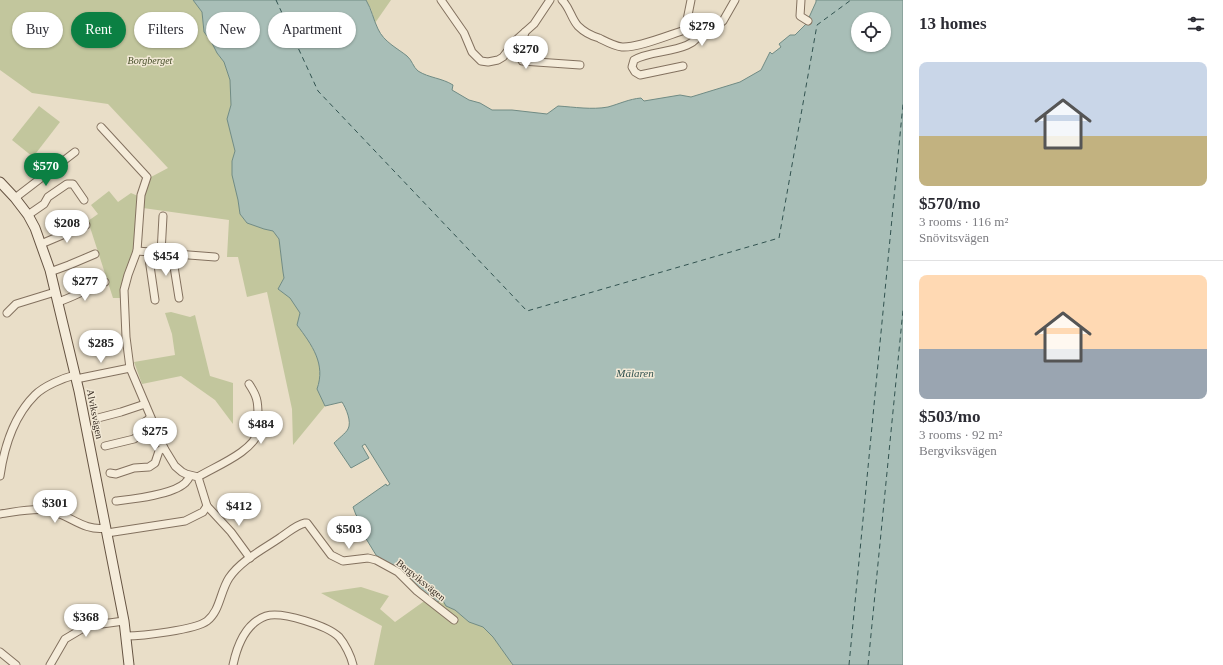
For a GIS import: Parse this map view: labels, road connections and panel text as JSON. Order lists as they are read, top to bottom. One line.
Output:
{"streets":{"street":["Alviksvägen","Bergviksvägen"]},"crossings":[["Alviksvägen","Bergviksvägen"]],"water":["Mälaren"],"parks":["Borgberget"],"page":{"heading":"13 homes","chip":["Buy","Rent","Filters","New","Apartment"],"price":["$279","$270","$570","$208","$454","$277","$285","$484","$275","$301","$412","$503","$368"],"list":[{"name":"$570/mo","note":"3 rooms · 116 m² · Snövitsvägen"},{"name":"$503/mo","note":"3 rooms · 92 m² · Bergviksvägen"}]}}
